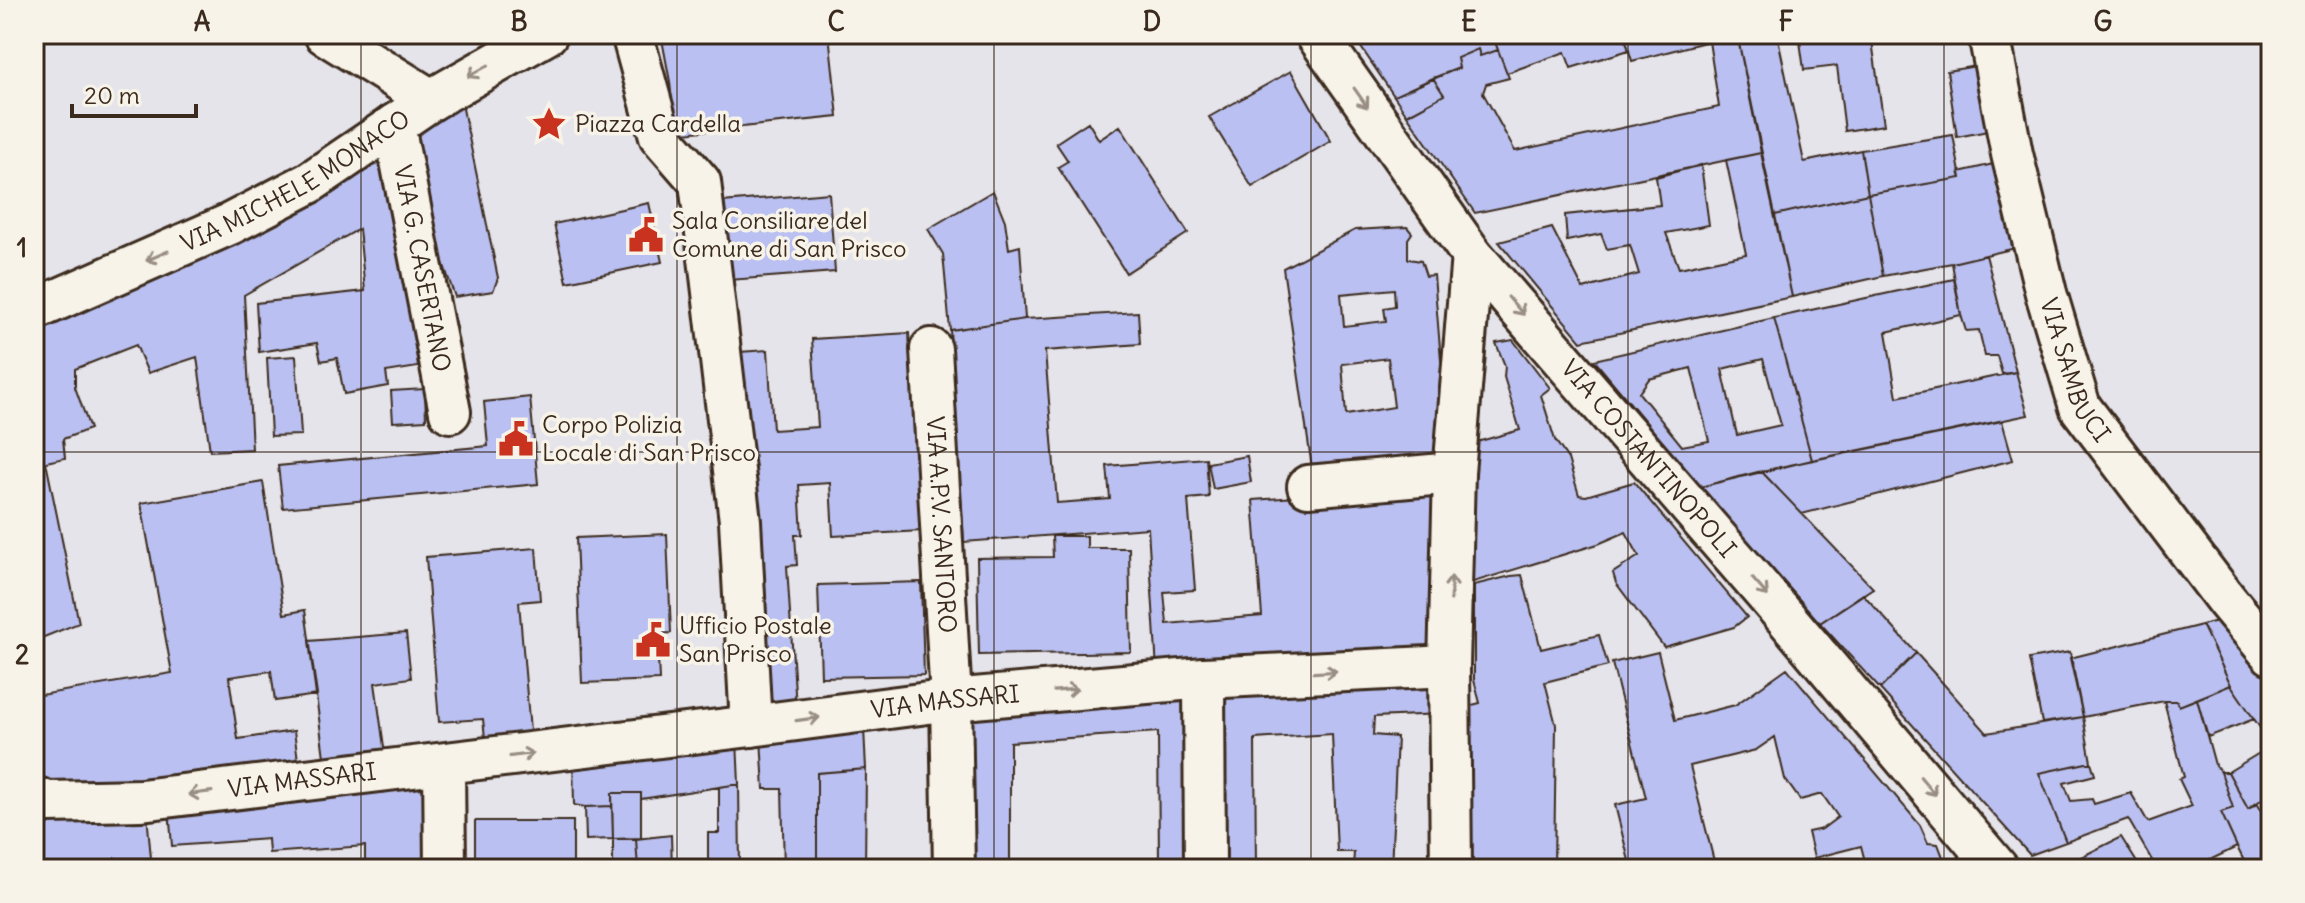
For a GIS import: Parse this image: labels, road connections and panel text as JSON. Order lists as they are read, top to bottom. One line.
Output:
{"streets":{"street":["VIA MICHELE MONACO","VIA G. CASERTANO","VIA SAMBUCI","VIA COSTANTINOPOLI","VIA A.P.V. SANTORO","VIA MASSARI"]},"crossings":[["VIA MICHELE MONACO","VIA G. CASERTANO"],["VIA A.P.V. SANTORO","VIA MASSARI"]],"one_way":["VIA MICHELE MONACO","VIA COSTANTINOPOLI"],"places":{"place":["Piazza Cardella"],"public building":["Sala Consiliare del Comune di San Prisco","Corpo Polizia Locale di San Prisco","Ufficio Postale San Prisco"]},"scale_bar":"20 m","grid":{"columns":["A","B","C","D","E","F","G"],"rows":["1","2"]}}
